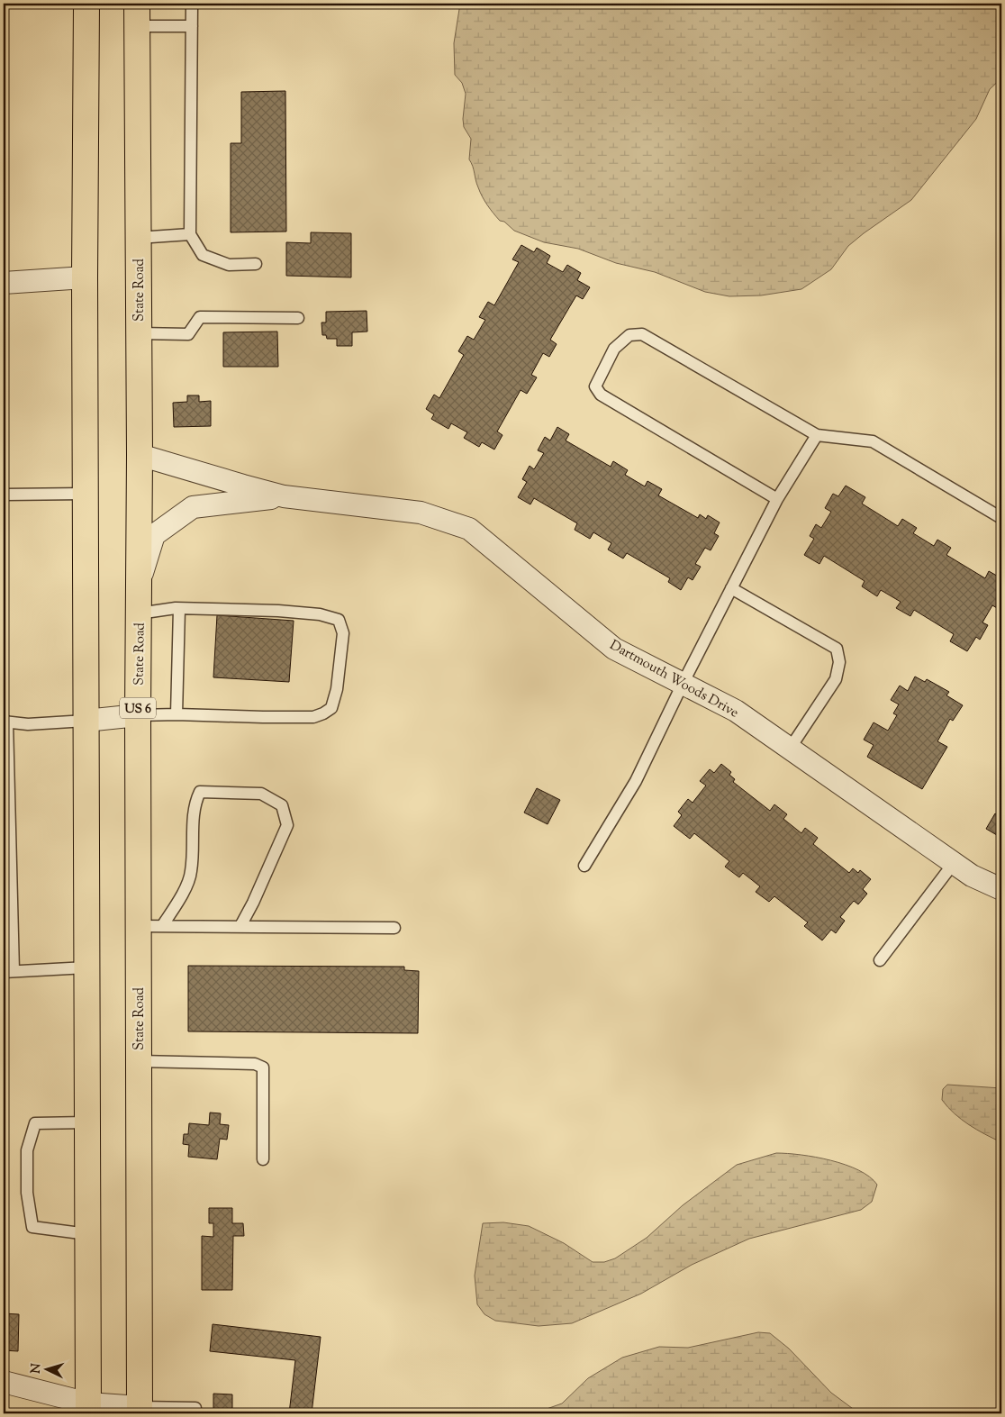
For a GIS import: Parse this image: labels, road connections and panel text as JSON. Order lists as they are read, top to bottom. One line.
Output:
{"streets":{"main road":["State Road","US 6"],"street":["Dartmouth Woods Drive"]},"crossings":[["State Road","Dartmouth Woods Drive"]],"north":"left"}
